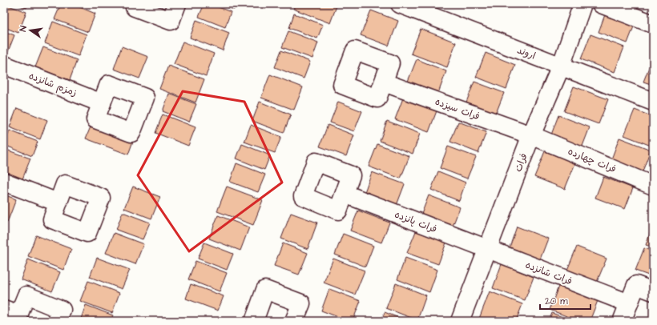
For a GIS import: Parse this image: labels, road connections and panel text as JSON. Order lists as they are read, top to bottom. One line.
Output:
{"streets":{"street":["اروند","زمزم شانزده","فرات سیزده","فرات چهارده","فرات","فرات پانزده","فرات شانزده"]},"crossings":[["اروند","فرات"],["فرات سیزده","فرات چهارده"],["فرات سیزده","فرات"],["فرات چهارده","فرات"],["فرات","فرات پانزده"],["فرات","فرات شانزده"],["فرات پانزده","فرات شانزده"]],"scale_bar":"20 m","north":"left"}
